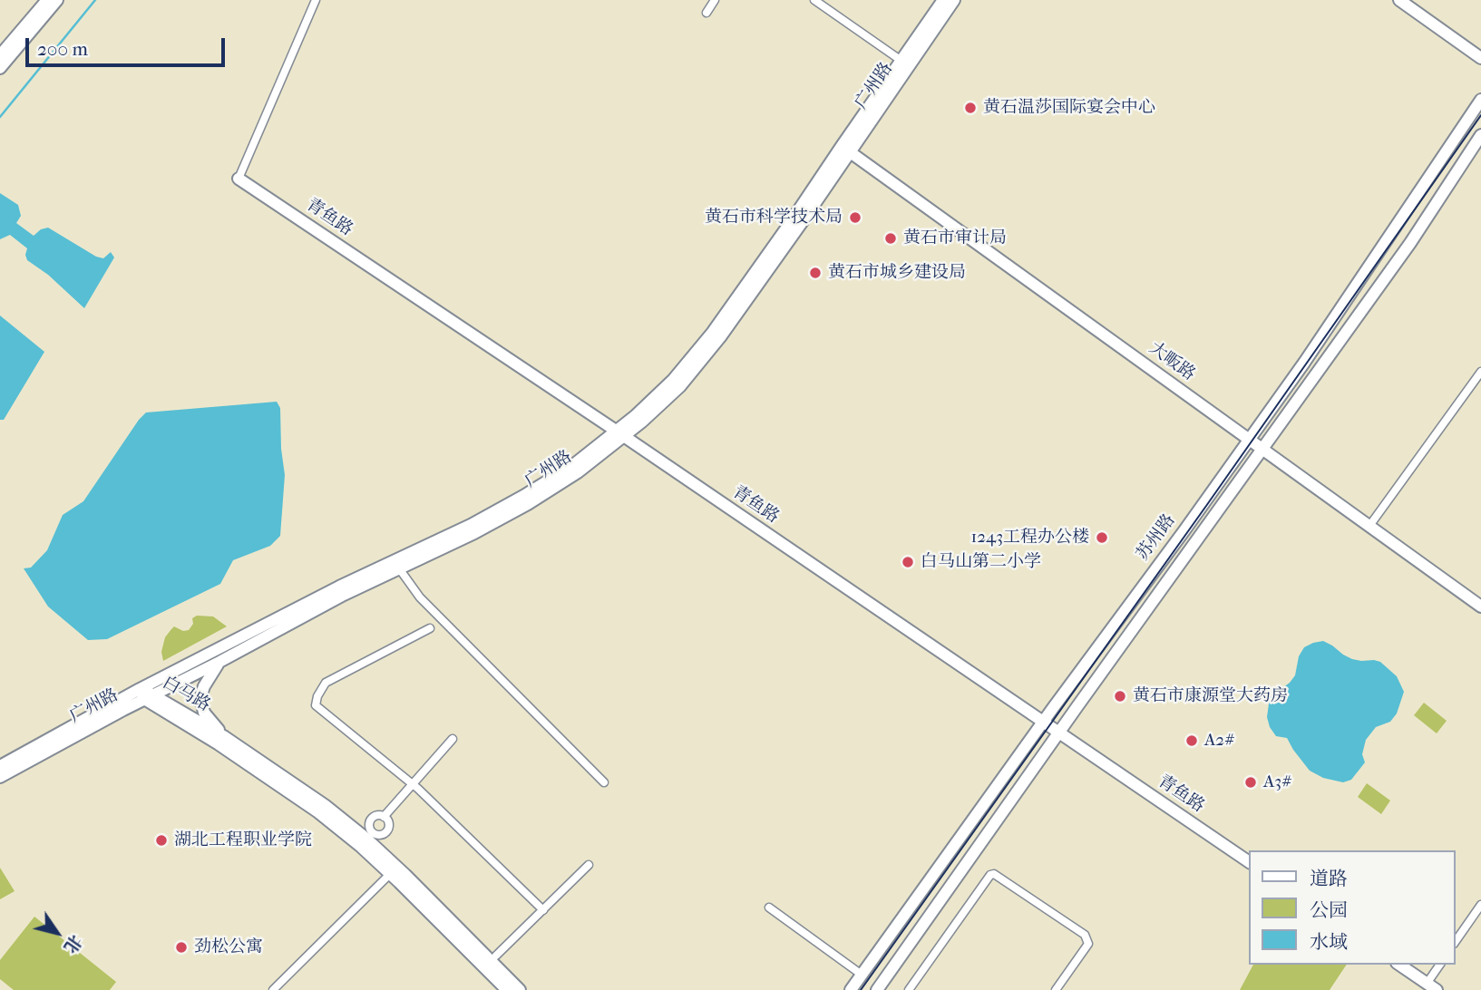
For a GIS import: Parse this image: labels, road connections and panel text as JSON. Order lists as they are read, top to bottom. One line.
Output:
{"streets":{"main road":["广州路","青鱼路","大畈路","苏州路","白马路"]},"crossings":[["广州路","青鱼路"],["广州路","大畈路"],["广州路","白马路"],["青鱼路","苏州路"],["大畈路","苏州路"]],"places":["黄石温莎国际宴会中心","黄石市科学技术局","黄石市审计局","黄石市城乡建设局","1243工程办公楼","白马山第二小学","黄石市康源堂大药房","A2#","A3#","湖北工程职业学院","劲松公寓"],"legend":["道路","公园","水域"],"scale_bar":"200 m","north":"bottom right"}
